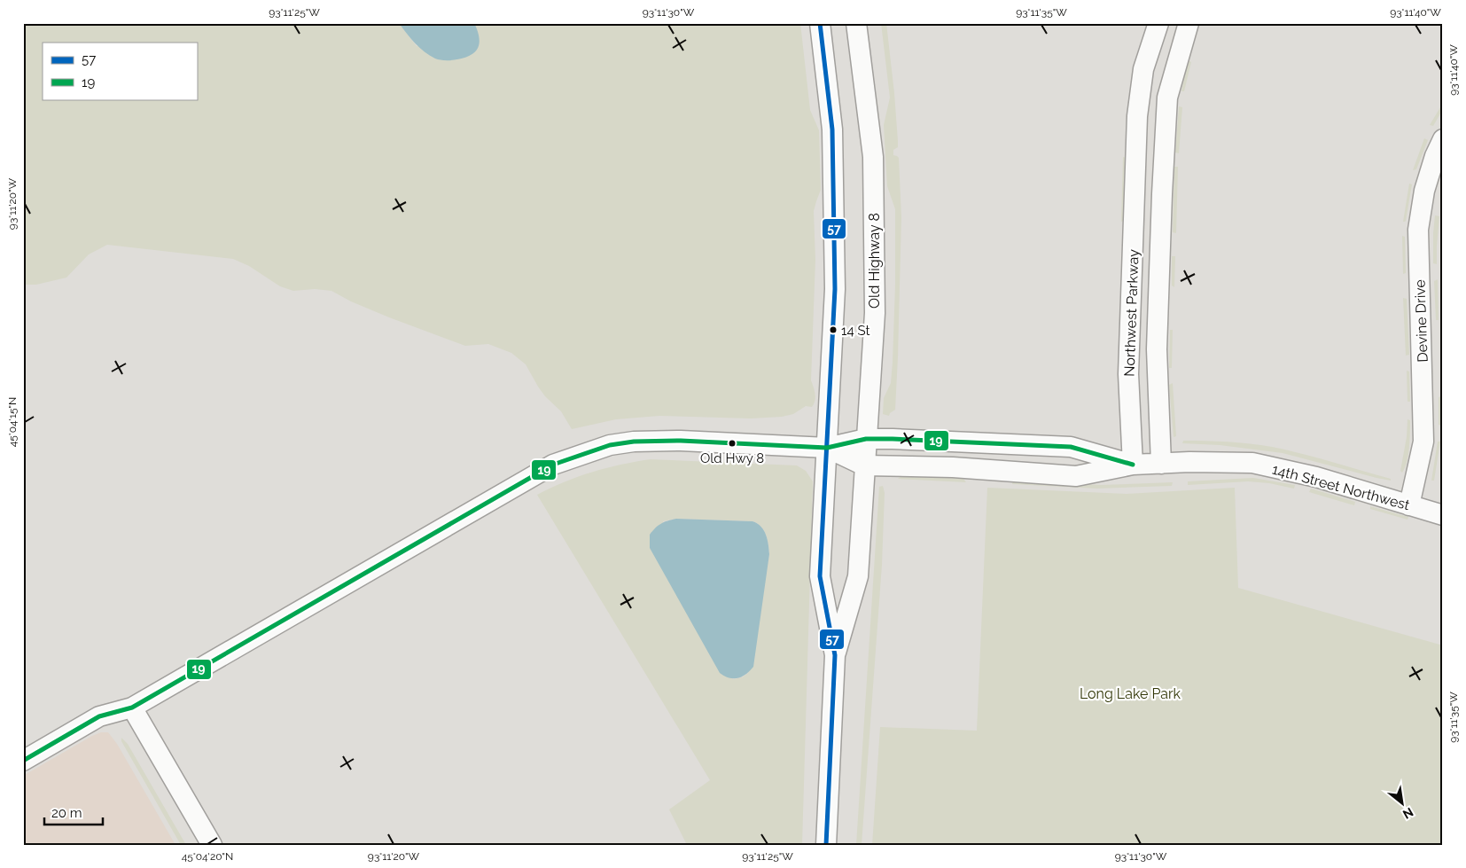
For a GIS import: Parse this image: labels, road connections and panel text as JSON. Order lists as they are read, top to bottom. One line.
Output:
{"streets":{"street":["Old Highway 8","Northwest Parkway","Devine Drive","14th Street Northwest"]},"crossings":[["Old Highway 8","14th Street Northwest"],["Northwest Parkway","14th Street Northwest"],["Devine Drive","14th Street Northwest"]],"parks":["Long Lake Park"],"places":["14 St","Old Hwy 8"],"lines":["transit line 57","transit line 19"],"legend":["57","19"],"scale_bar":"20 m","north":"bottom right","coordinates":["93°11'25\"W","93°11'30\"W","93°11'35\"W","93°11'40\"W","93°11'20\"W","45°04'15\"N","45°04'20\"N"]}
